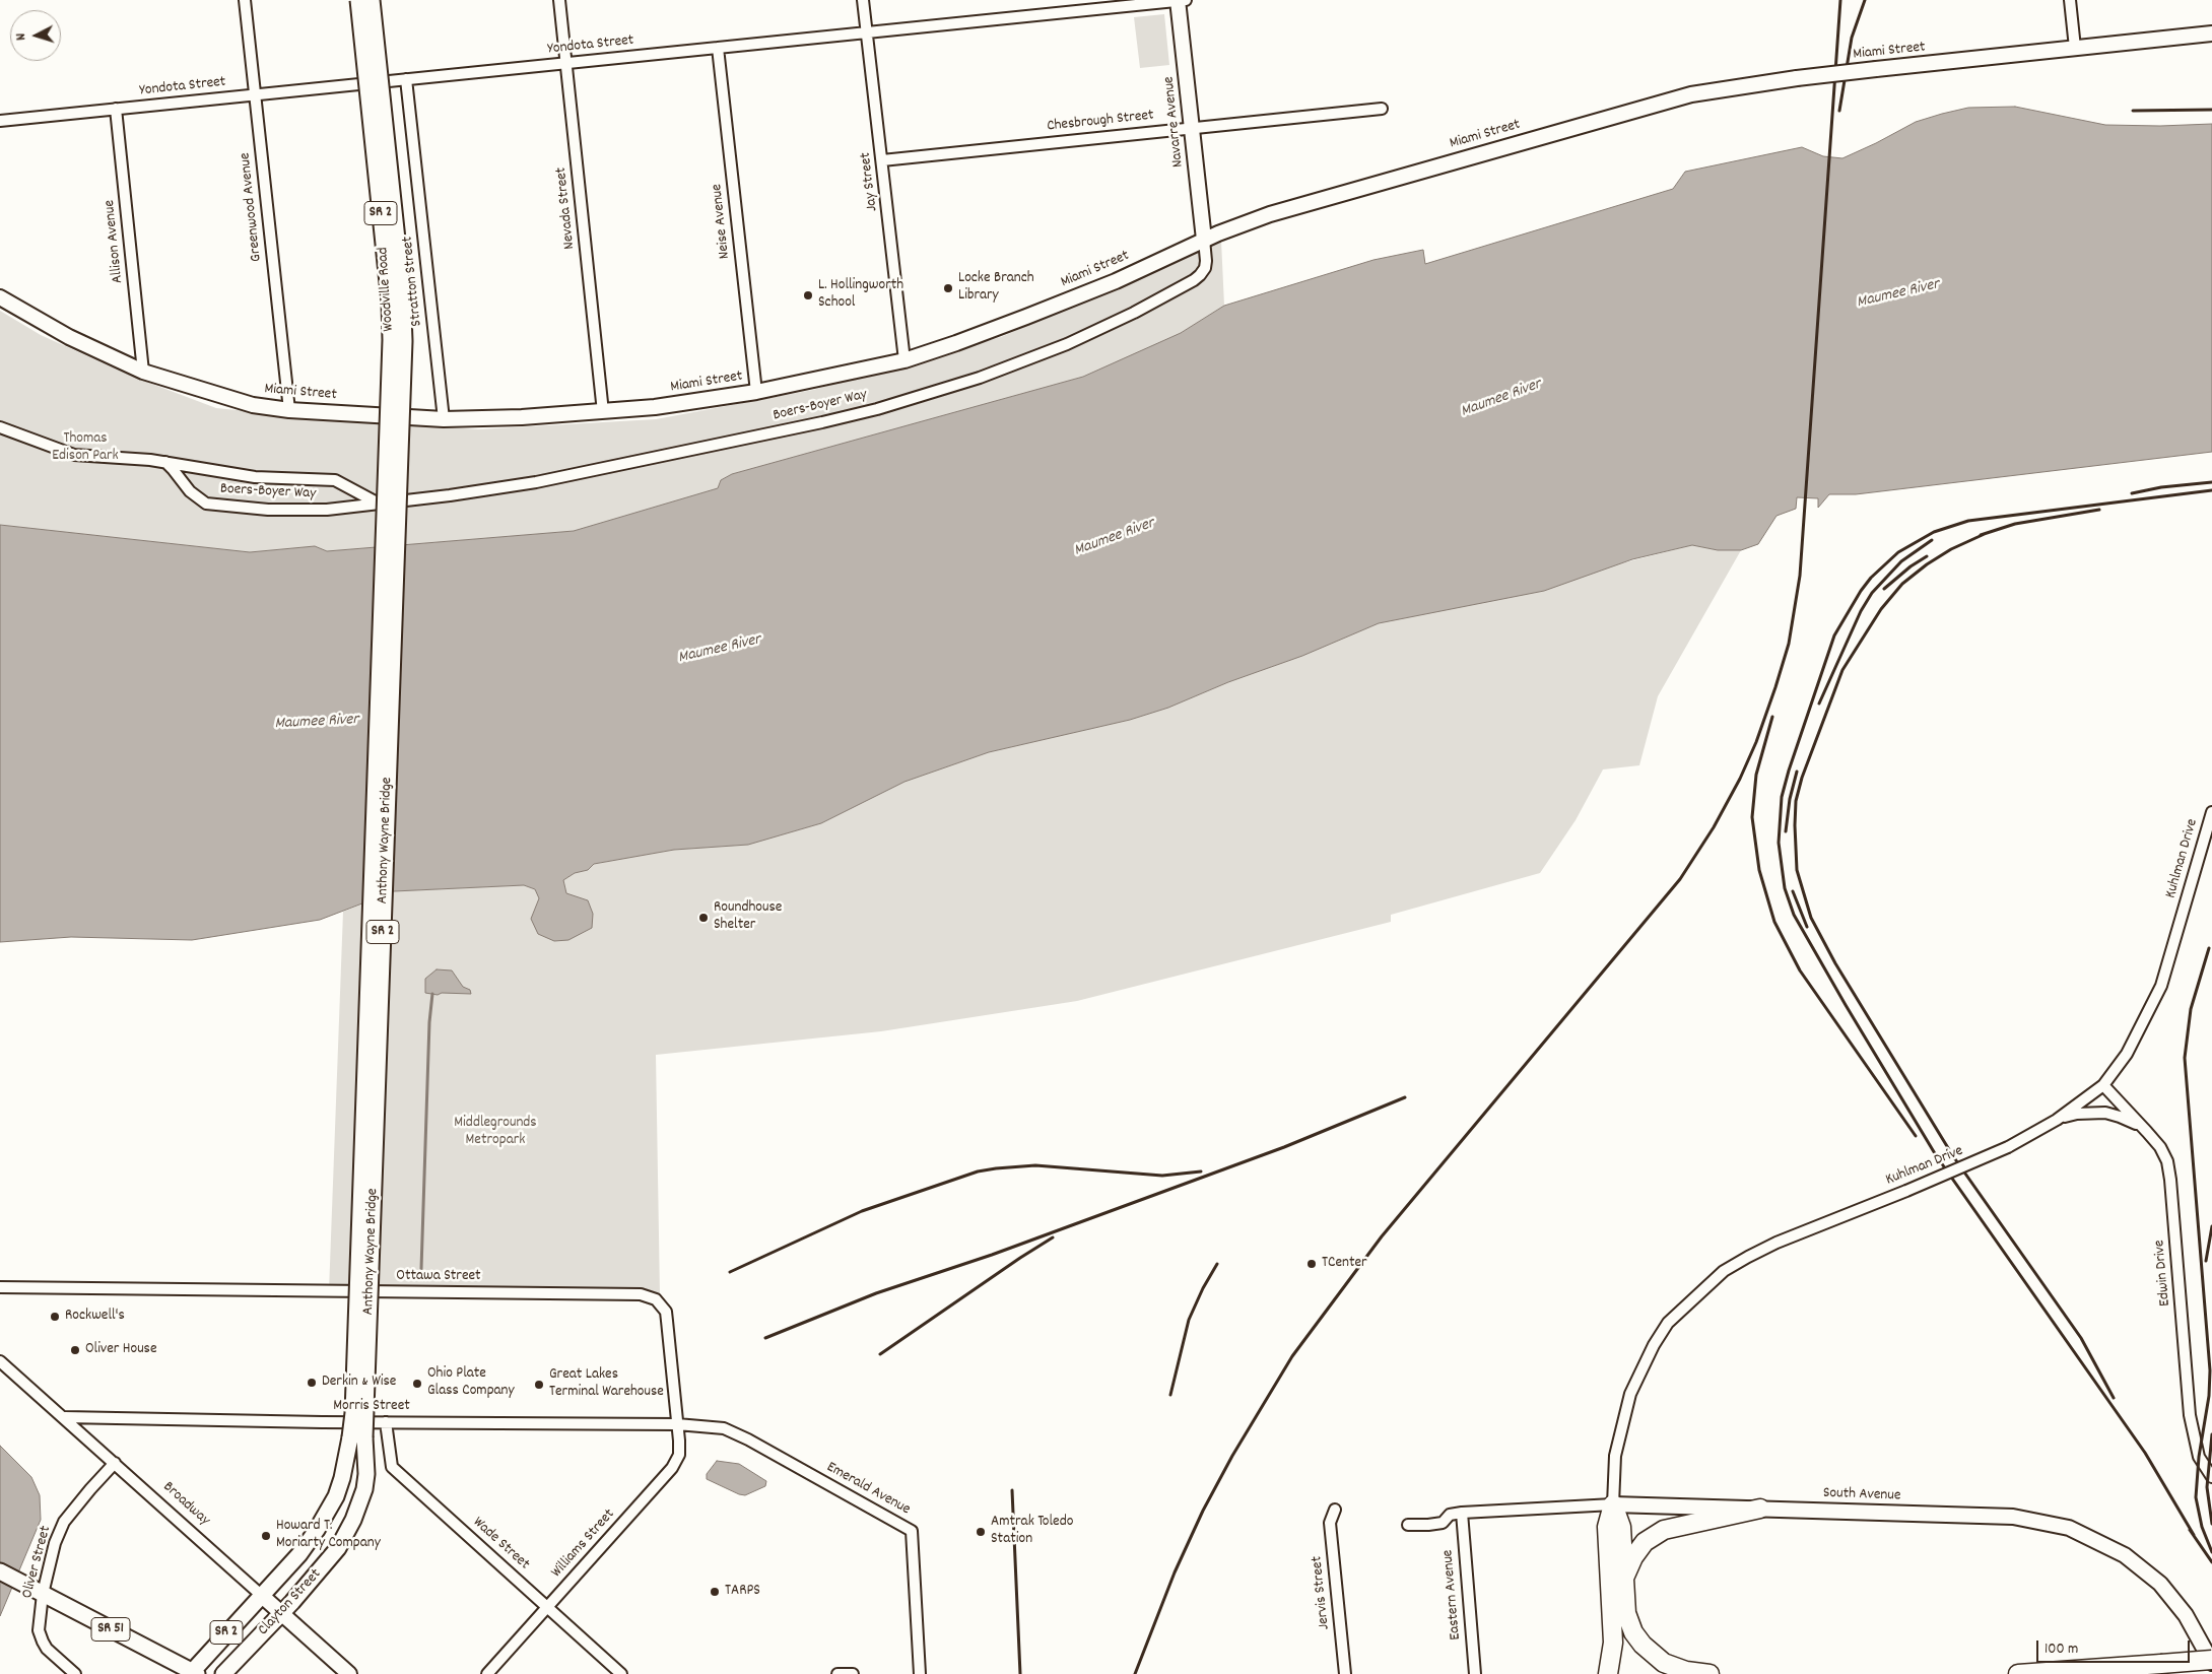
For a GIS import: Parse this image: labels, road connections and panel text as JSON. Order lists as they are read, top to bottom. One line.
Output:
{"streets":{"main road":["SR 2","Woodville Road","Anthony Wayne Bridge","Clayton Street","SR 51"],"street":["Yondota Street","Miami Street","Chesbrough Street","Navarre Avenue","Jay Street","Greenwood Avenue","Nevada Street","Neise Avenue","Allison Avenue","Stratton Street","Boers-Boyer Way","Kuhlman Drive","Edwin Drive","Ottawa Street","Morris Street","Emerald Avenue","South Avenue","Broadway","Wade Street","Williams Street","Oliver Street","Jervis Street","Eastern Avenue"]},"crossings":[["Yondota Street","Navarre Avenue"],["Yondota Street","Jay Street"],["Yondota Street","Greenwood Avenue"],["Yondota Street","Nevada Street"],["Yondota Street","Neise Avenue"],["Yondota Street","Allison Avenue"],["Yondota Street","Stratton Street"],["Miami Street","Navarre Avenue"],["Miami Street","Jay Street"],["Miami Street","Greenwood Avenue"],["Miami Street","Nevada Street"],["Miami Street","Neise Avenue"],["Miami Street","Allison Avenue"],["Miami Street","Stratton Street"],["Miami Street","Boers-Boyer Way"],["Chesbrough Street","Navarre Avenue"],["Chesbrough Street","Jay Street"],["Navarre Avenue","Boers-Boyer Way"],["Woodville Road","Anthony Wayne Bridge"],["Anthony Wayne Bridge","Clayton Street"],["Kuhlman Drive","Edwin Drive"],["Kuhlman Drive","South Avenue"],["Ottawa Street","Morris Street"],["Ottawa Street","Emerald Avenue"],["Ottawa Street","Williams Street"],["Morris Street","Emerald Avenue"],["Morris Street","Broadway"],["Morris Street","Wade Street"],["Morris Street","Williams Street"],["Emerald Avenue","Williams Street"],["South Avenue","Eastern Avenue"],["Broadway","Oliver Street"],["Broadway","Clayton Street"],["Wade Street","Williams Street"],["Oliver Street","SR 51"],["Clayton Street","SR 51"]],"water":["Maumee River"],"parks":["Thomas Edison Park","Middlegrounds Metropark"],"places":["Locke Branch Library","L. Hollingworth School","Roundhouse Shelter","TCenter","Rockwell's","Oliver House","Derkin & Wise","Ohio Plate Glass Company","Great Lakes Terminal Warehouse","Amtrak Toledo Station","Howard T. Moriarty Company","TARPS"],"scale_bar":"100 m","north":"left"}
